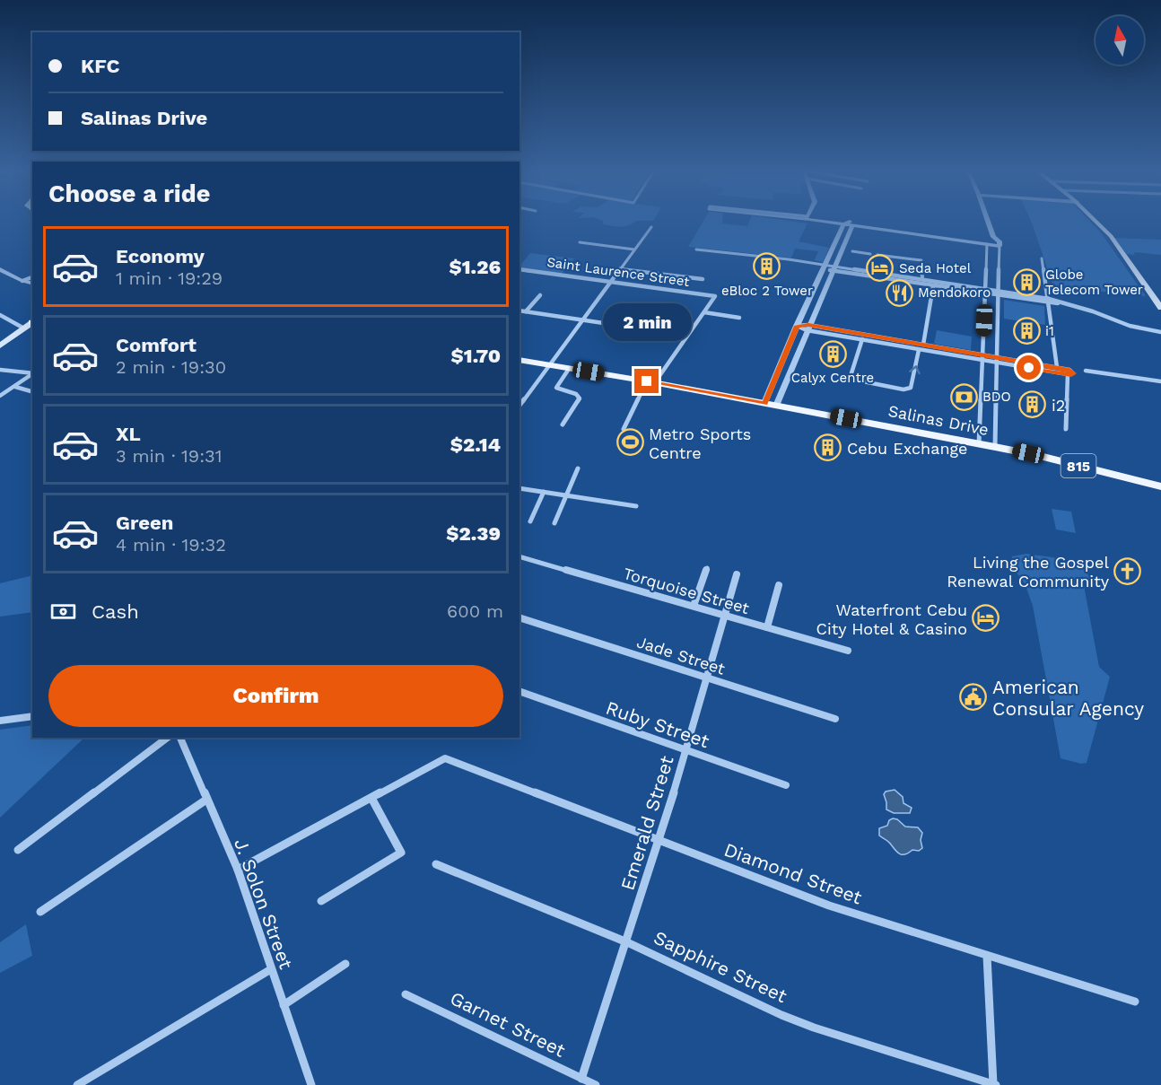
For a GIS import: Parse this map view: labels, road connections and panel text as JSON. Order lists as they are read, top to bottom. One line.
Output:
{"streets":{"main road":["Salinas Drive","815"],"street":["Saint Laurence Street","Torquoise Street","Jade Street","Ruby Street","Emerald Street","Diamond Street","J. Solon Street","Sapphire Street","Garnet Street"]},"crossings":[["Torquoise Street","Emerald Street"],["Jade Street","Emerald Street"],["Ruby Street","Emerald Street"],["Emerald Street","Diamond Street"],["Emerald Street","Sapphire Street"],["Emerald Street","Garnet Street"]],"places":{"building":["eBloc 2 Tower","Globe Telecom Tower","i1","Calyx Centre","i2","Cebu Exchange"],"hotel":["Seda Hotel","Waterfront Cebu City Hotel & Casino"],"restaurant":["Mendokoro"],"bank":["BDO"],"sports":["Metro Sports Centre"],"church":["Living the Gospel Renewal Community"],"public building":["American Consular Agency"]},"north":"top","page":{"banner":["KFC","Salinas Drive"],"heading":"Choose a ride","list":[{"name":"Economy","note":"1 min · 19:29","value":"$1.26"},{"name":"Comfort","note":"2 min · 19:30","value":"$1.70"},{"name":"XL","note":"3 min · 19:31","value":"$2.14"},{"name":"Green","note":"4 min · 19:32","value":"$2.39"}],"bubble":"2 min","pay":["Cash","600 m"],"buttons":"Confirm"}}
